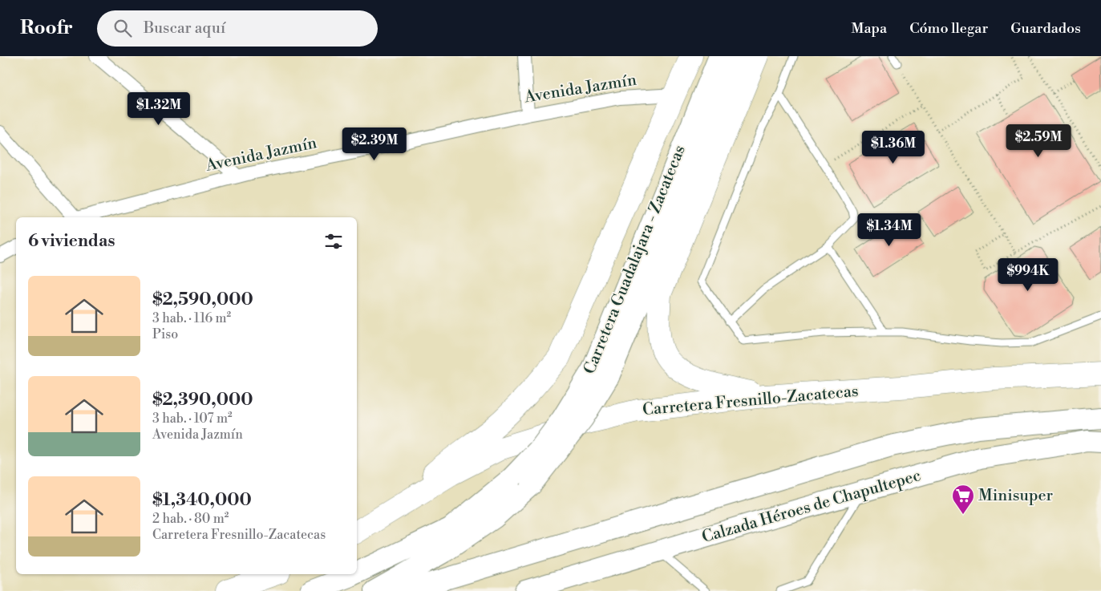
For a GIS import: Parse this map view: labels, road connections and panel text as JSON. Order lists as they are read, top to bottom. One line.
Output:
{"streets":{"highway":["Carretera Fresnillo-Zacatecas"],"main road":["Carretera Guadalajara - Zacatecas","Calzada Héroes de Chapultepec"],"street":["Avenida Jazmín"]},"places":{"supermarket":["Minisuper"]},"page":{"header":"Roofr","search":"Buscar aquí","nav":["Mapa","Cómo llegar","Guardados"],"price":["$1.32M","$2.59M","$2.39M","$1.36M","$1.34M","$994K"],"heading":"6 viviendas","list":[{"name":"$2,590,000","note":"3 hab. · 116 m² · Piso"},{"name":"$2,390,000","note":"3 hab. · 107 m² · Avenida Jazmín"},{"name":"$1,340,000","note":"2 hab. · 80 m² · Carretera Fresnillo-Zacatecas"}]}}
